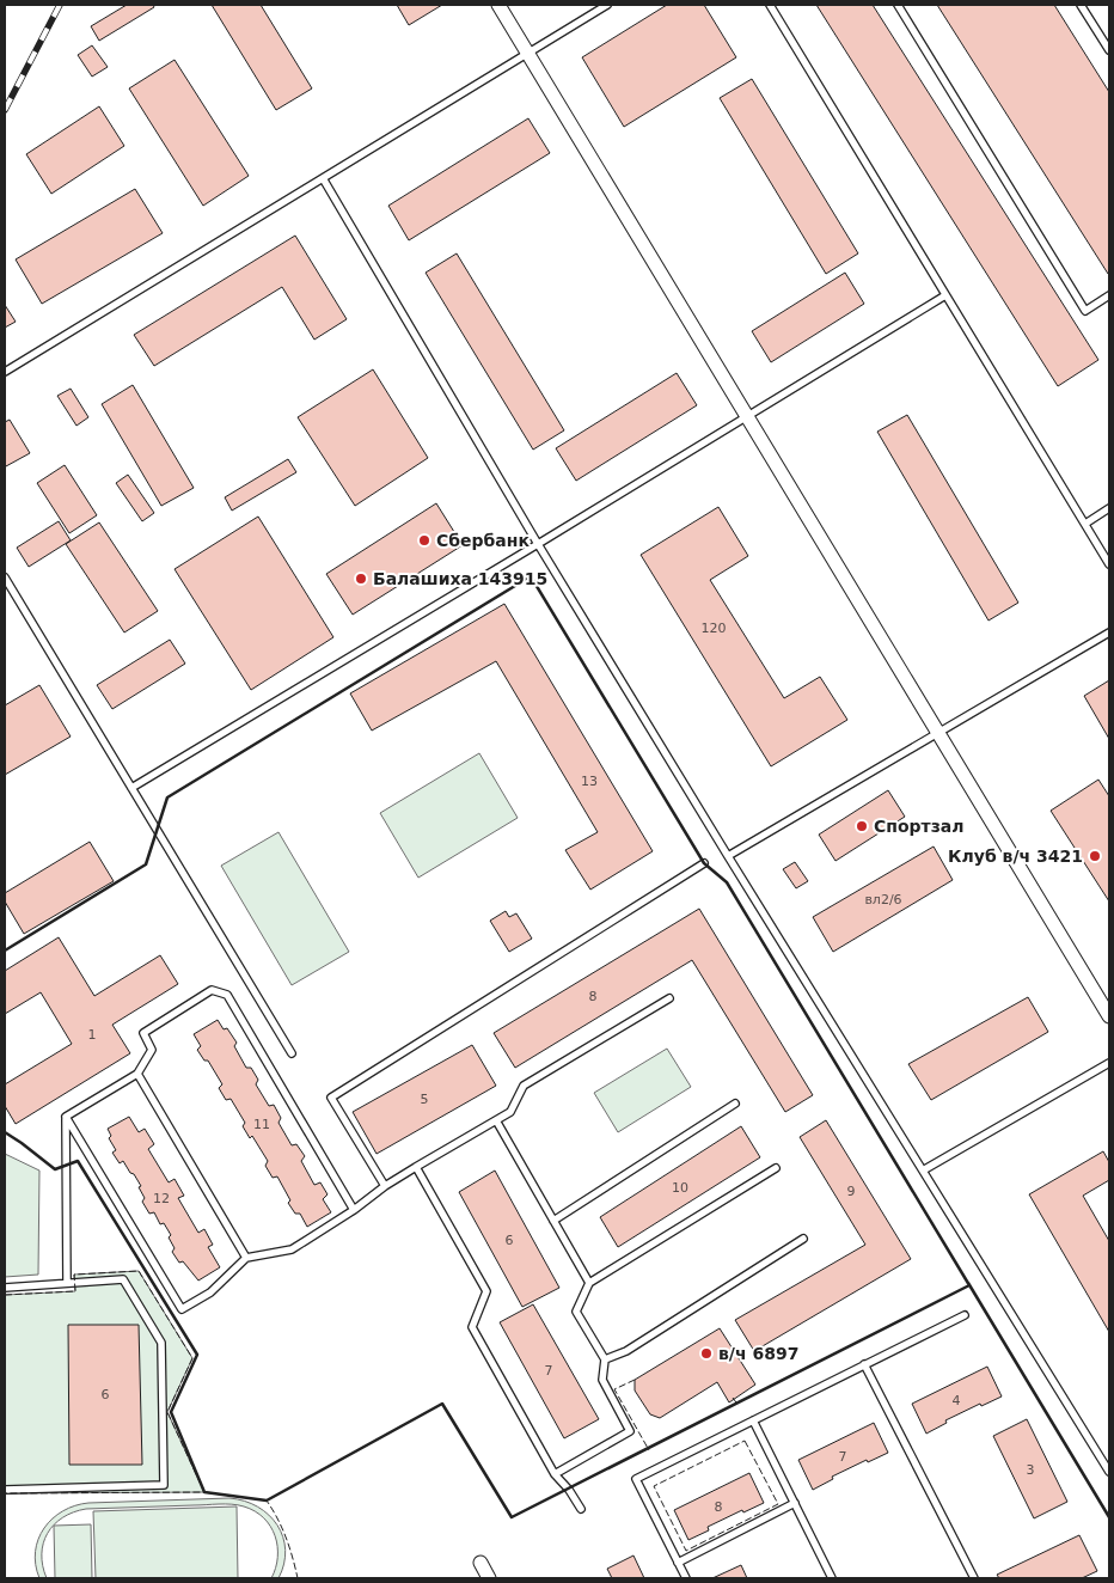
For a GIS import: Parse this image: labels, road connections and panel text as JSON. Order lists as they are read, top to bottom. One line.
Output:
{"places":["Сбербанк","Балашиха 143915","Спортзал","Клуб в/ч 3421","в/ч 6897"],"house_numbers":["120","13","вл2/6","8","1","5","11","10","9","12","6","7","6","4","7","3","8"]}
